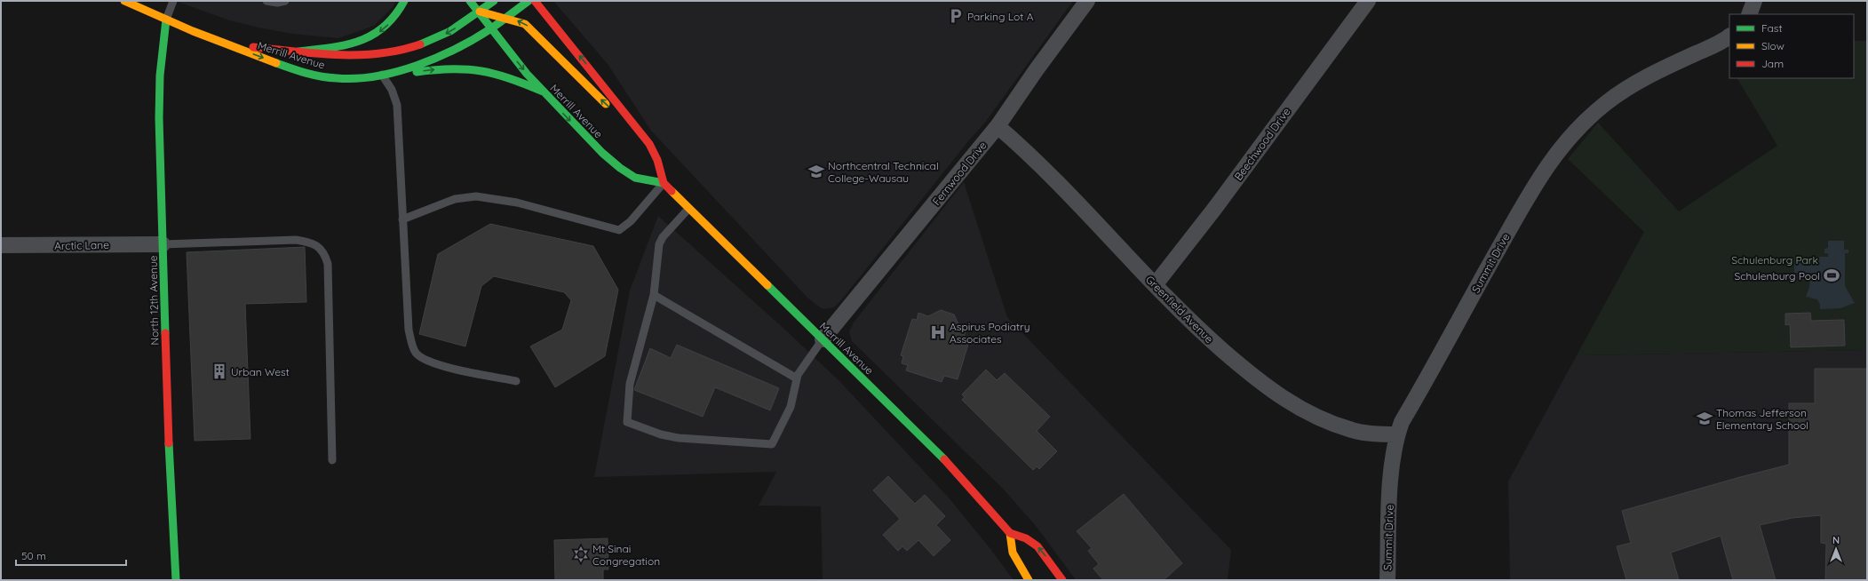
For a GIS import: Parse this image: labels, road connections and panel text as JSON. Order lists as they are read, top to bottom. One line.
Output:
{"streets":{"main road":["Merrill Avenue","North 12th Avenue"],"street":["Beechwood Drive","Fernwood Drive","Arctic Lane","Summit Drive","Greenfield Avenue"]},"crossings":[["Merrill Avenue","Fernwood Drive"],["Merrill Avenue","North 12th Avenue"],["Beechwood Drive","Greenfield Avenue"],["Fernwood Drive","Greenfield Avenue"],["Arctic Lane","North 12th Avenue"],["Summit Drive","Greenfield Avenue"]],"parks":["Schulenburg Park"],"places":{"parking":["Parking Lot A"],"school or university":["Northcentral Technical College-Wausau","Thomas Jefferson Elementary School"],"sports":["Schulenburg Pool"],"hospital":["Aspirus Podiatry Associates"],"building":["Urban West"],"synagogue":["Mt Sinai Congregation"]},"legend":["Fast","Slow","Jam"],"scale_bar":"50 m","north":"top"}
